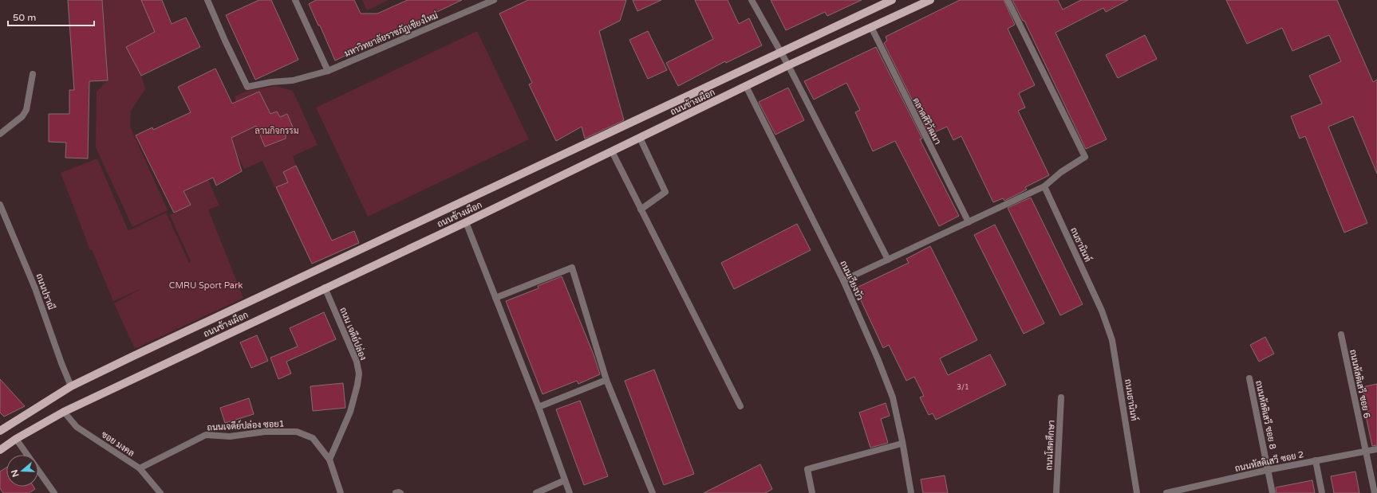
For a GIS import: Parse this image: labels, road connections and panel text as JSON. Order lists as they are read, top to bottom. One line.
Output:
{"streets":{"main road":["ถนนช้างเผือก"],"street":["มหาวิทยาลัยราชภัฏเชียงใหม่","ตลาดศิริวัฒนา","ถนธานินท์","ถนนเวียงบัว","ถนนปราณี","ถนน เจดีย์ปล่อง","ถนนหัสดิเสวี ซอย 6","ถนนธานินท์","ถนนหัสดิเสวี ซอย 8","ถนนเจดีย์ปล่อง ซอย1","ซอย มงคล","ถนนโสตศึกษา","ถนนหัสดิเสวี ซอย 2"]},"crossings":[["ถนนช้างเผือก","ตลาดศิริวัฒนา"],["ถนนช้างเผือก","ถนนเวียงบัว"],["ถนนช้างเผือก","ถนนปราณี"],["ถนนช้างเผือก","ถนน เจดีย์ปล่อง"],["ถนนช้างเผือก","ซอย มงคล"],["ถนธานินท์","ถนนธานินท์"],["ถนน เจดีย์ปล่อง","ถนนเจดีย์ปล่อง ซอย1"],["ถนนหัสดิเสวี ซอย 6","ถนนหัสดิเสวี ซอย 2"],["ถนนหัสดิเสวี ซอย 8","ถนนหัสดิเสวี ซอย 2"],["ถนนเจดีย์ปล่อง ซอย1","ซอย มงคล"]],"parks":["ลานกิจกรรม","CMRU Sport Park"],"house_numbers":["3/1"],"scale_bar":"50 m","north":"left"}
